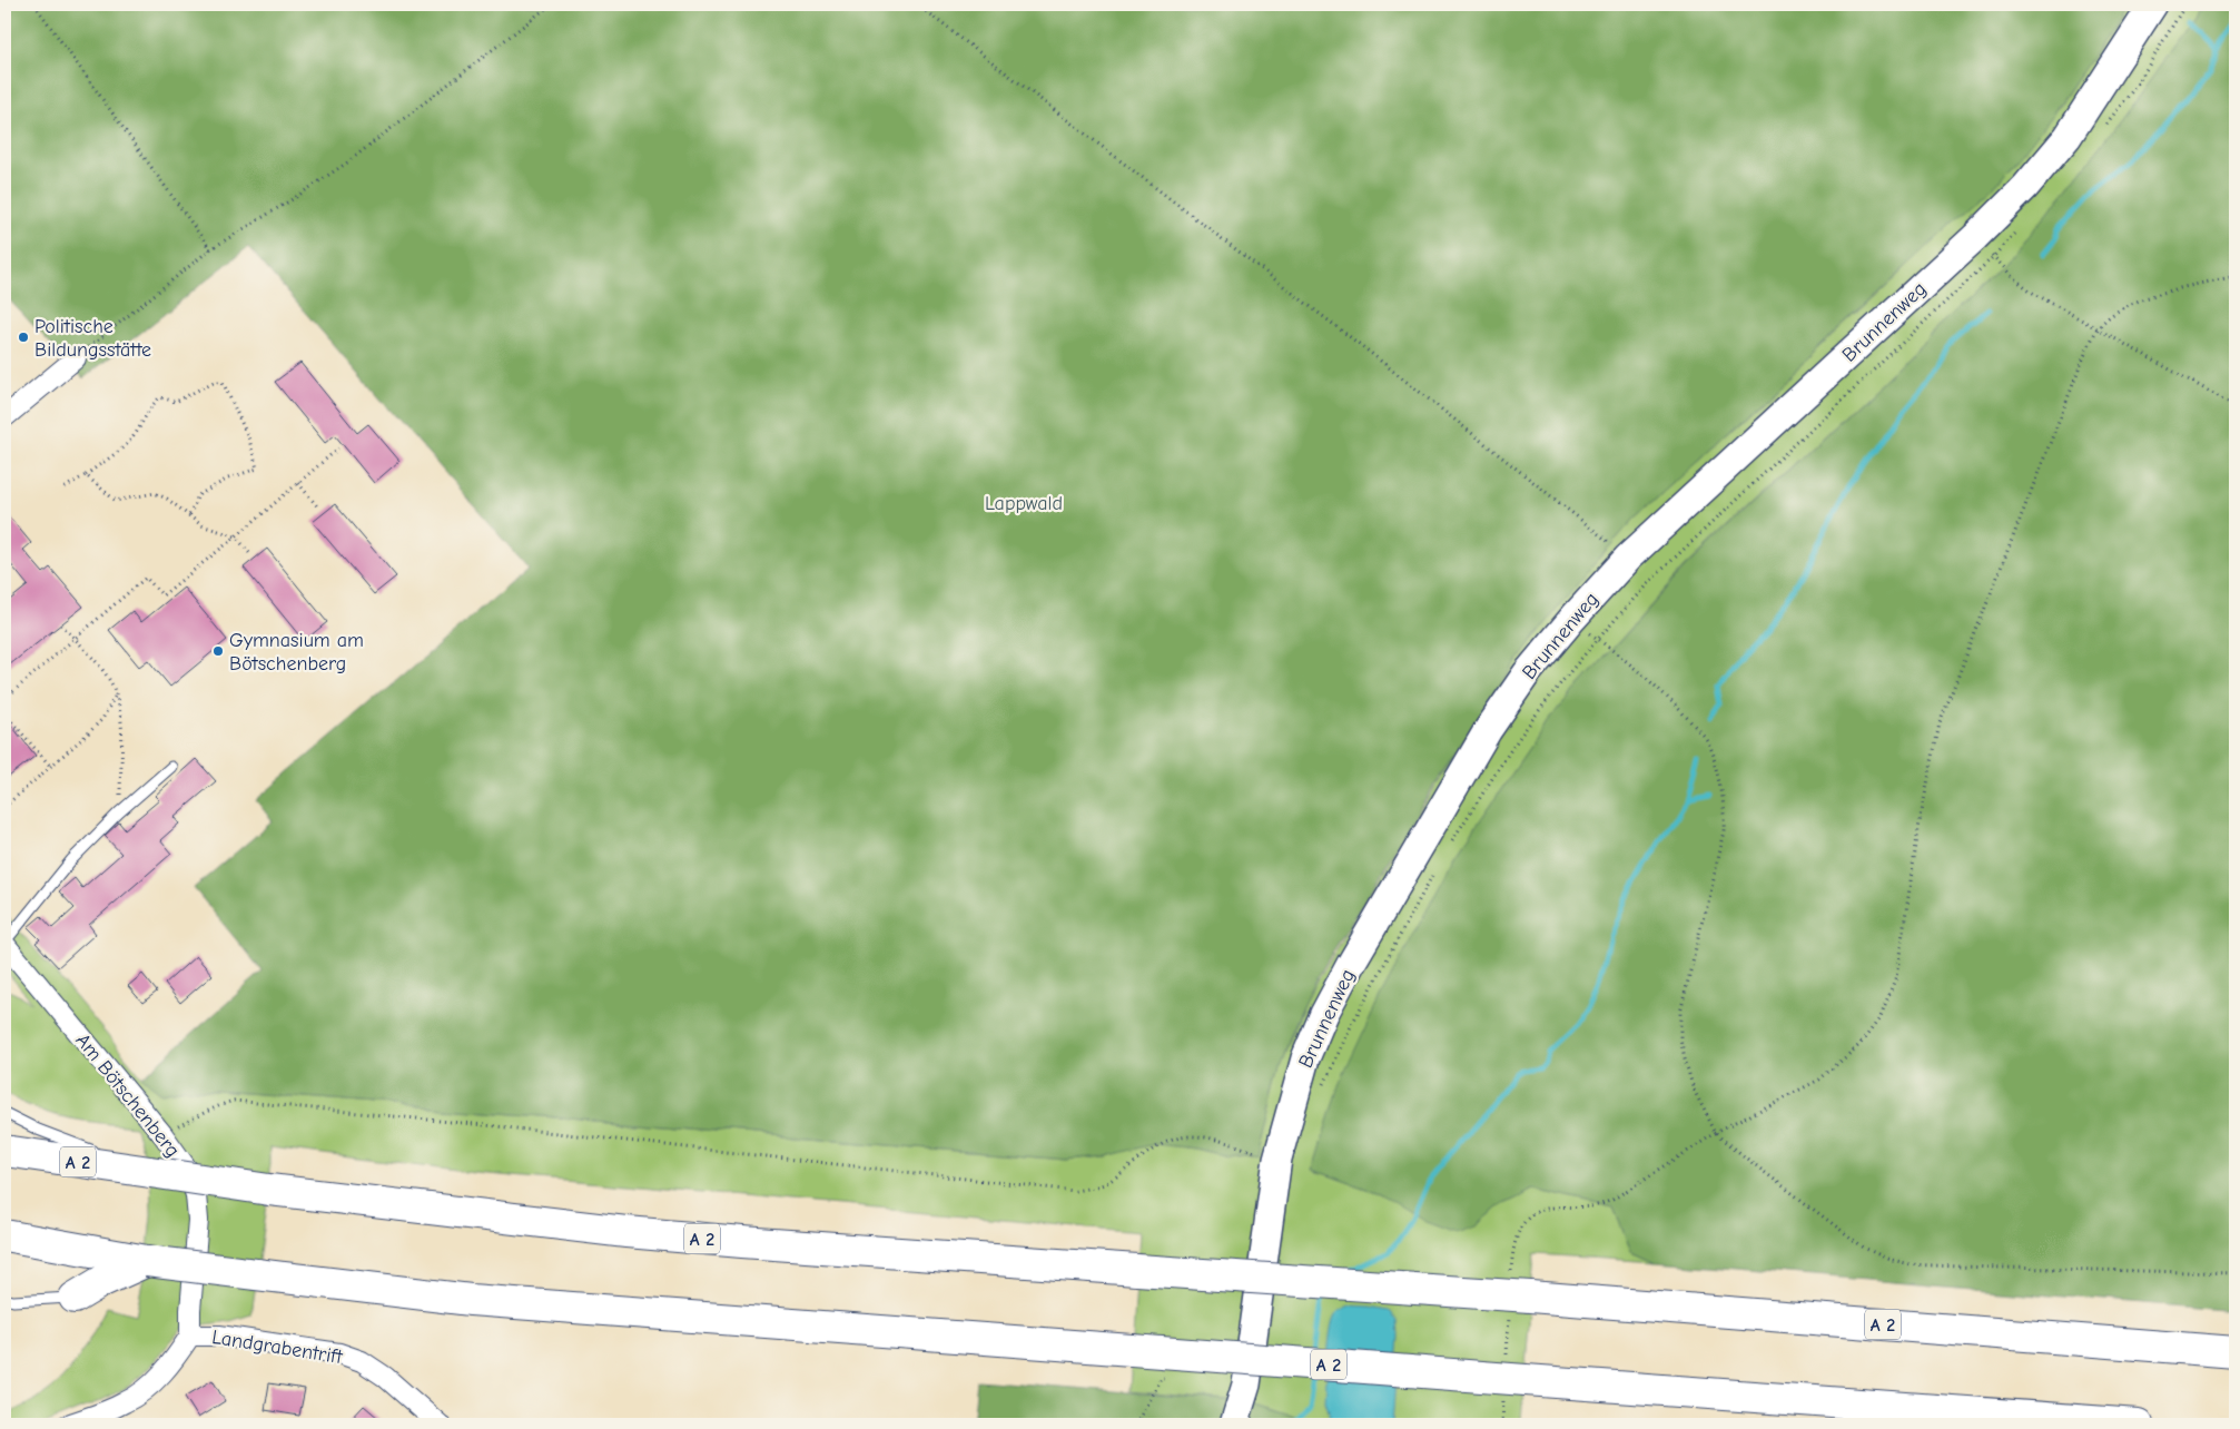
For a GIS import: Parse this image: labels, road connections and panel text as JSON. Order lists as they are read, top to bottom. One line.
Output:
{"streets":{"highway":["A 2"],"main road":["Brunnenweg"],"street":["Am Bötschenberg","Landgrabentrift"]},"crossings":[["Am Bötschenberg","Landgrabentrift"]],"parks":["Lappwald"],"places":["Politische Bildungsstätte","Gymnasium am Bötschenberg"]}
